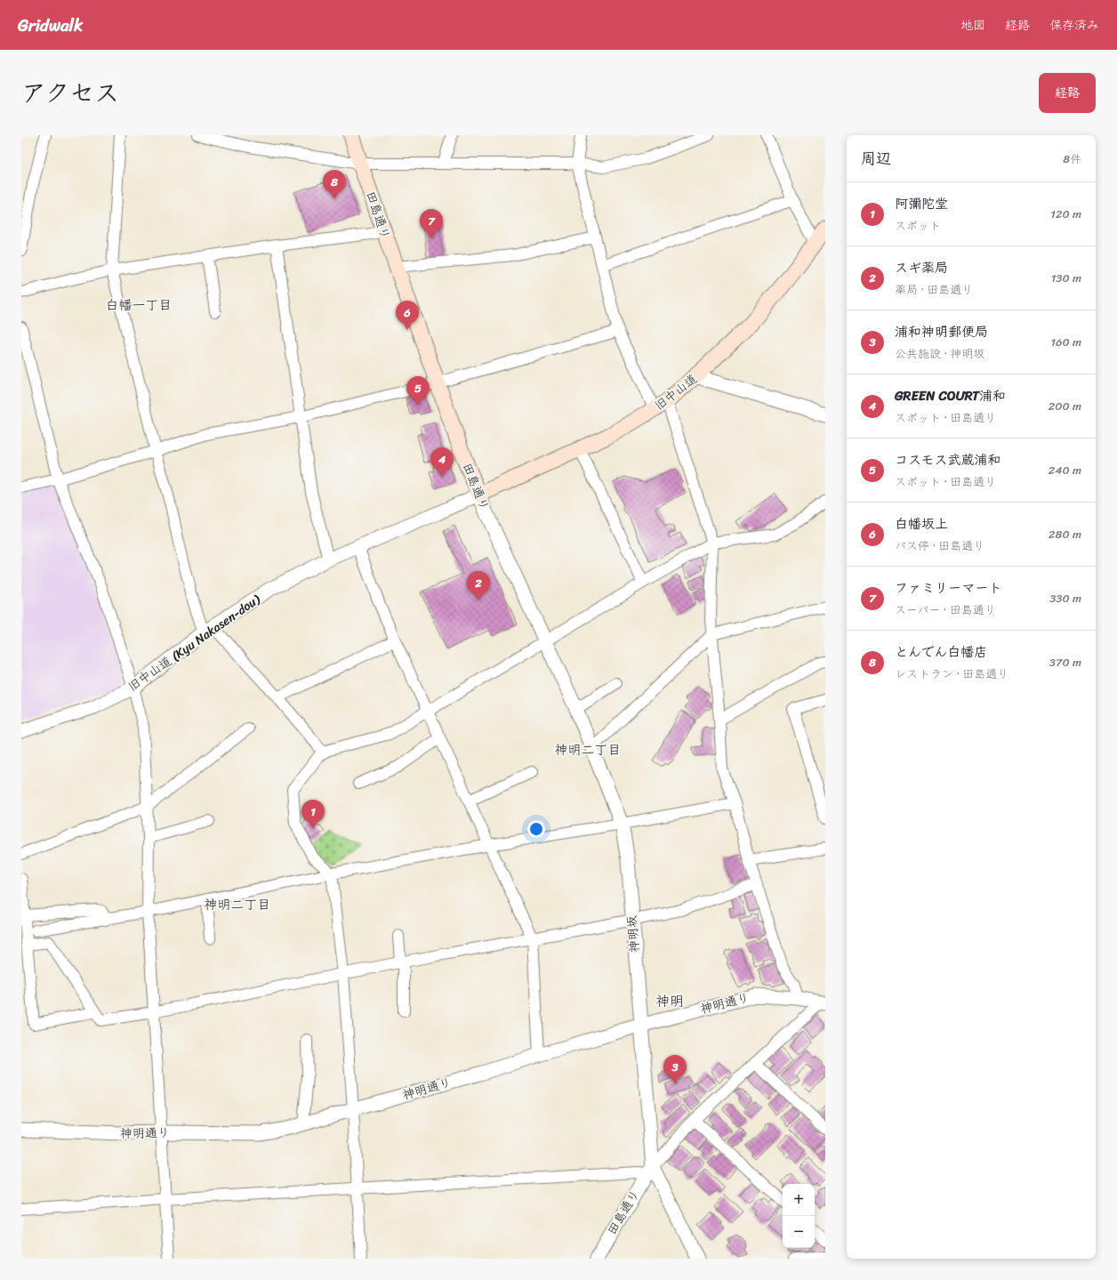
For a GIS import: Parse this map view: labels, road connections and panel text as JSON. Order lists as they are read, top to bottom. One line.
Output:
{"streets":{"main road":["田島通り","旧中山道"],"street":["旧中山道 (Kyu Nakasen-dou)","神明坂","神明通り"]},"crossings":[["田島通り","旧中山道"],["田島通り","旧中山道 (Kyu Nakasen-dou)"],["田島通り","神明坂"],["旧中山道","旧中山道 (Kyu Nakasen-dou)"],["神明坂","神明通り"]],"districts":["白幡一丁目","神明二丁目","神明二丁目","神明"],"page":{"header":"Gridwalk","nav":["地図","経路","保存済み"],"title":"アクセス","buttons":"経路","heading":["周辺","8件"],"pins":["8","7","6","5","4","2","1","3"],"list":[{"mark":"1","name":"阿彌陀堂","note":"スポット","value":"120 m"},{"mark":"2","name":"スギ薬局","note":"薬局 · 田島通り","value":"130 m"},{"mark":"3","name":"浦和神明郵便局","note":"公共施設 · 神明坂","value":"160 m"},{"mark":"4","name":"GREEN COURT浦和","note":"スポット · 田島通り","value":"200 m"},{"mark":"5","name":"コスモス武蔵浦和","note":"スポット · 田島通り","value":"240 m"},{"mark":"6","name":"白幡坂上","note":"バス停 · 田島通り","value":"280 m"},{"mark":"7","name":"ファミリーマート","note":"スーパー · 田島通り","value":"330 m"},{"mark":"8","name":"とんでん白幡店","note":"レストラン · 田島通り","value":"370 m"}],"map_buttons":["+","−"]}}
